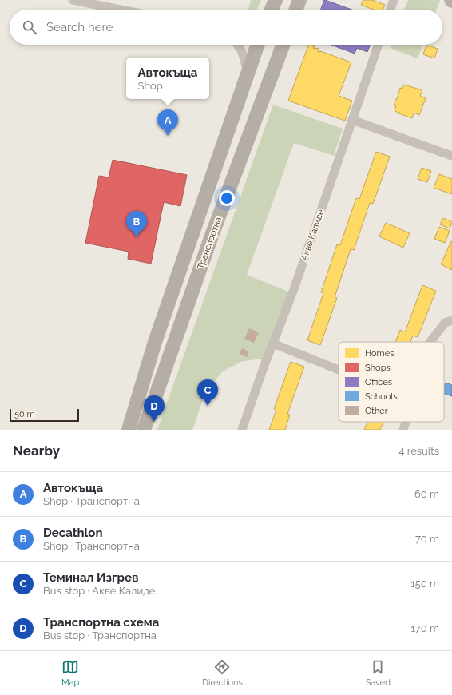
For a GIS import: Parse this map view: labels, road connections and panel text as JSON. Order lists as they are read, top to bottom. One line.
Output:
{"streets":{"main road":["Транспортна"],"street":["Акве Калиде"]},"legend":["Homes","Shops","Offices","Schools","Other"],"scale_bar":"50 m","page":{"search":"Search here","popup":["Автокъща","Shop"],"pins":["A","B","C","D"],"scale":"50 m","heading":["Nearby","4 results"],"list":[{"mark":"A","name":"Автокъща","note":"Shop · Транспортна","value":"60 m"},{"mark":"B","name":"Decathlon","note":"Shop · Транспортна","value":"70 m"},{"mark":"C","name":"Теминал Изгрев","note":"Bus stop · Акве Калиде","value":"150 m"},{"mark":"D","name":"Транспортна схема","note":"Bus stop · Транспортна","value":"170 m"}],"nav":["Map","Directions","Saved"]}}
